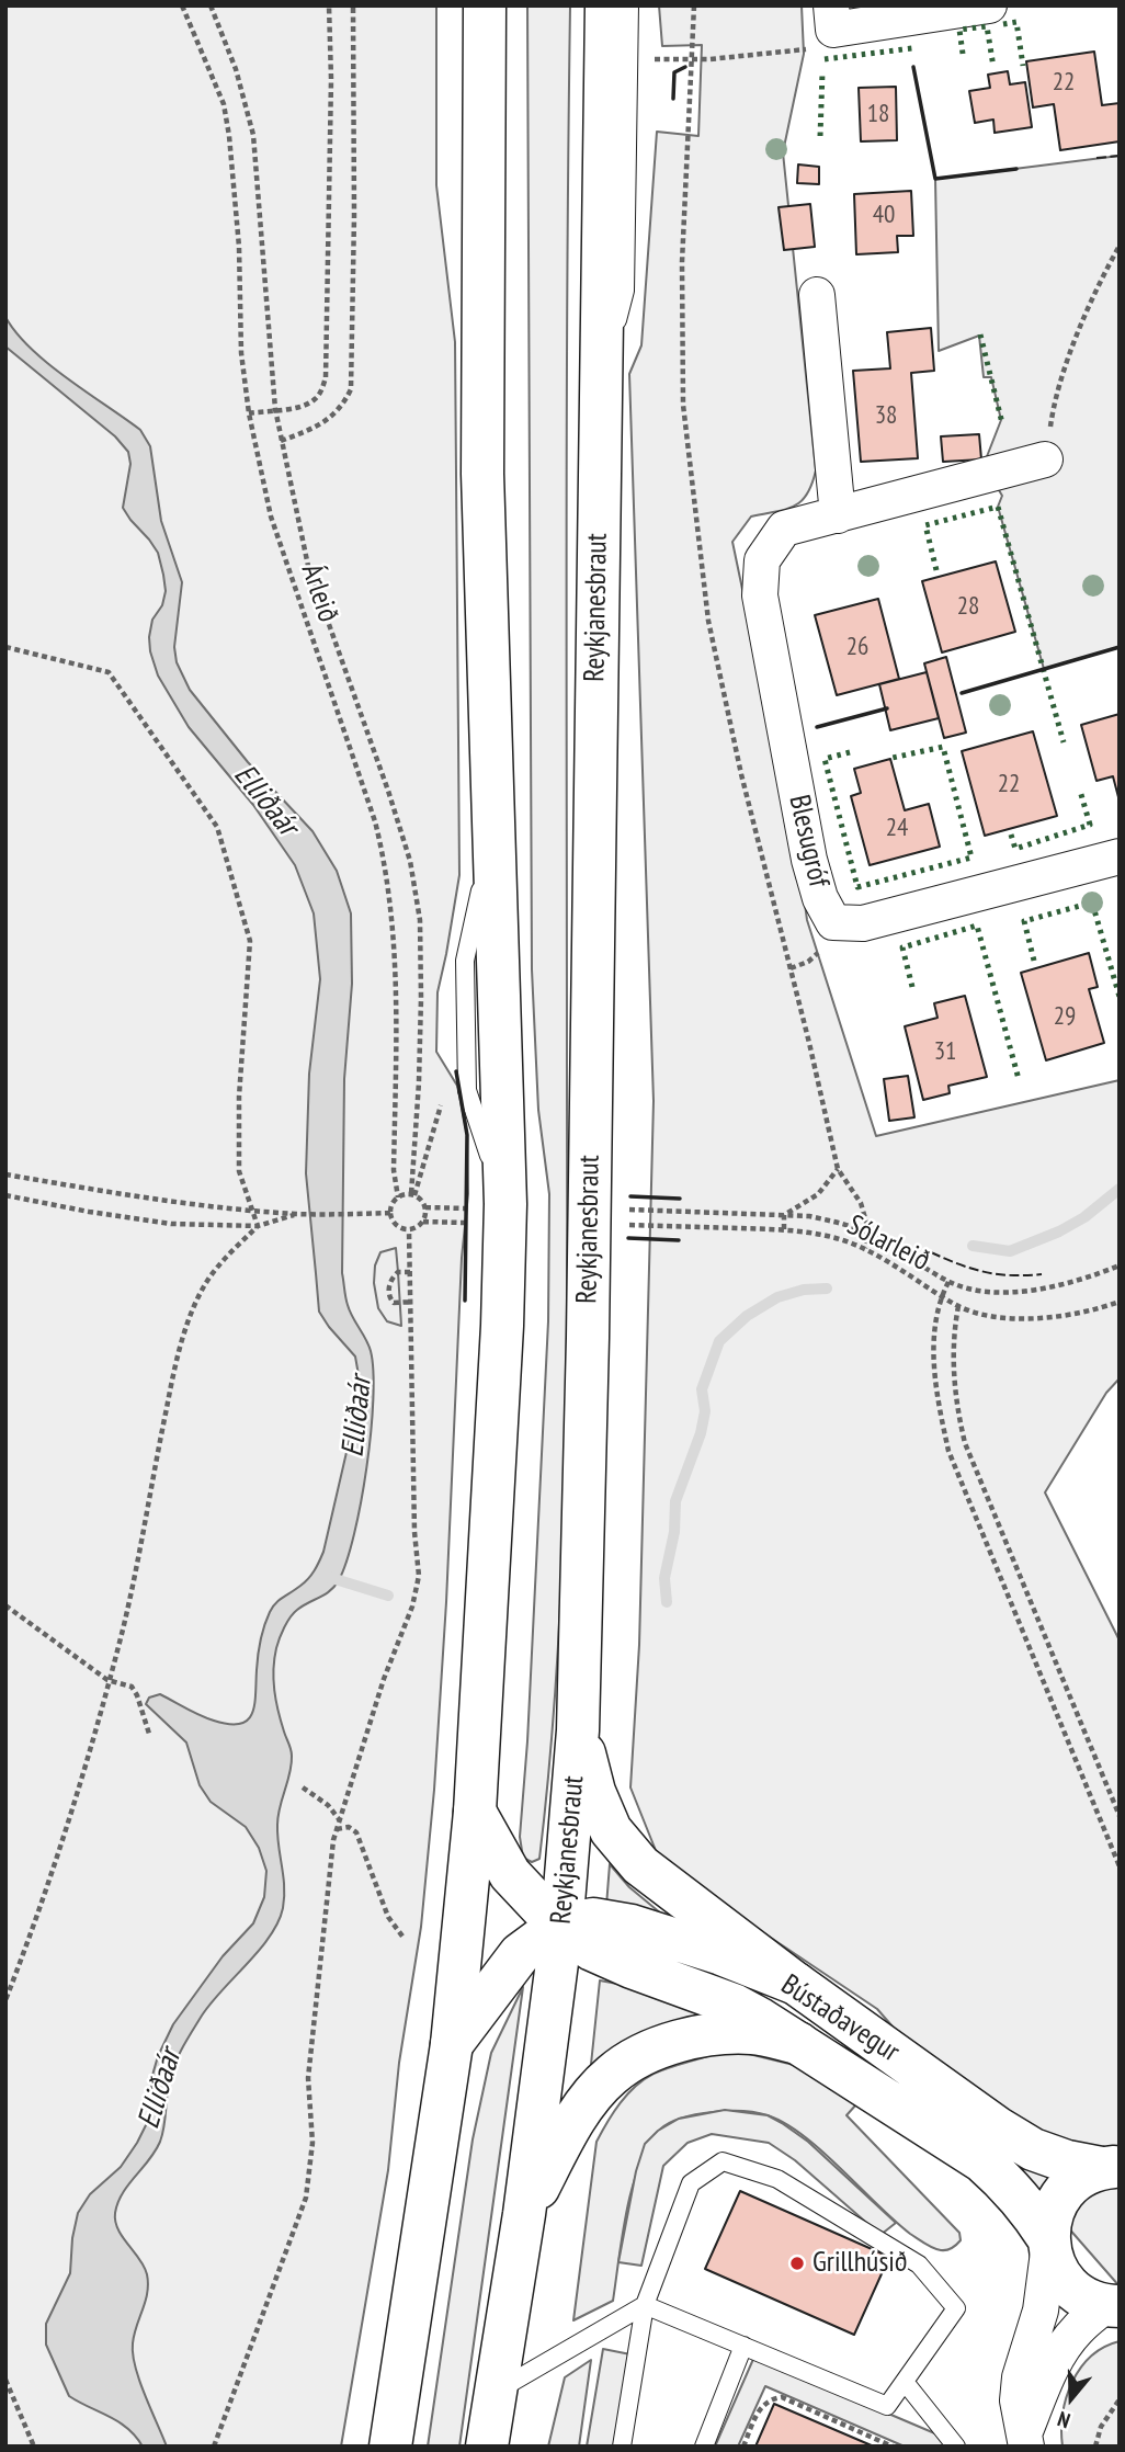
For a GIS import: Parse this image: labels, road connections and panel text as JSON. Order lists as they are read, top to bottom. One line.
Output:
{"streets":{"main road":["Reykjanesbraut","Bústaðavegur"],"street":["Blesugróf"],"path":["Árleið","Sólarleið"]},"crossings":[["Reykjanesbraut","Bústaðavegur"]],"water":["Elliðaár"],"places":["Grillhúsið"],"house_numbers":["22","18","40","38","28","26","22","24","29","31"],"north":"bottom"}
